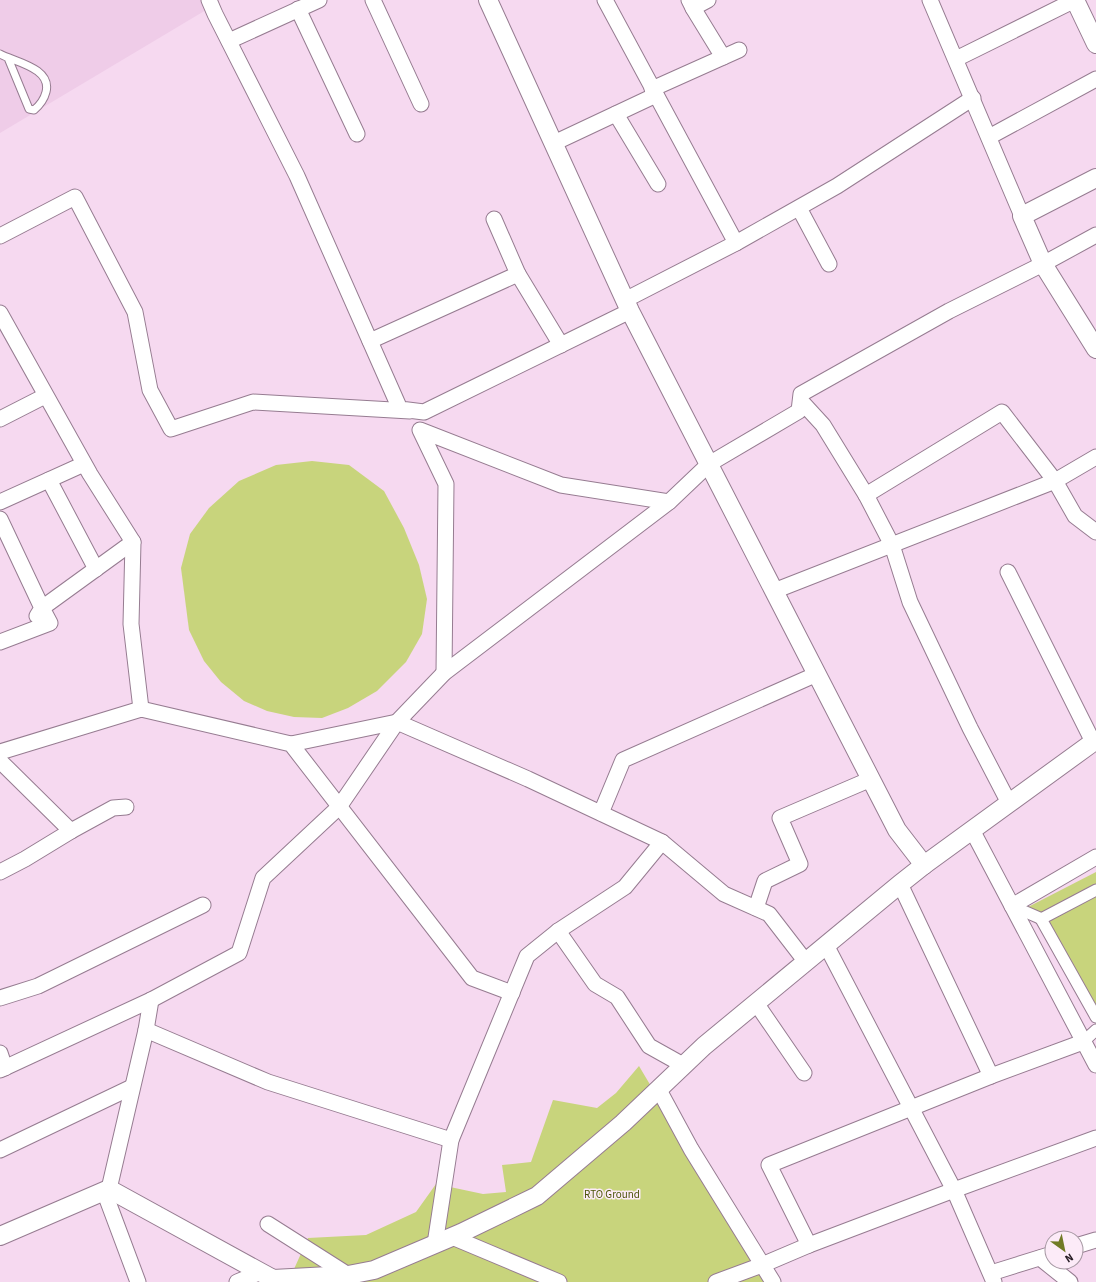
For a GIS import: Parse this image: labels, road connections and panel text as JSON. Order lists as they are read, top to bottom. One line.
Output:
{"parks":["RTO Ground"],"north":"bottom right"}
